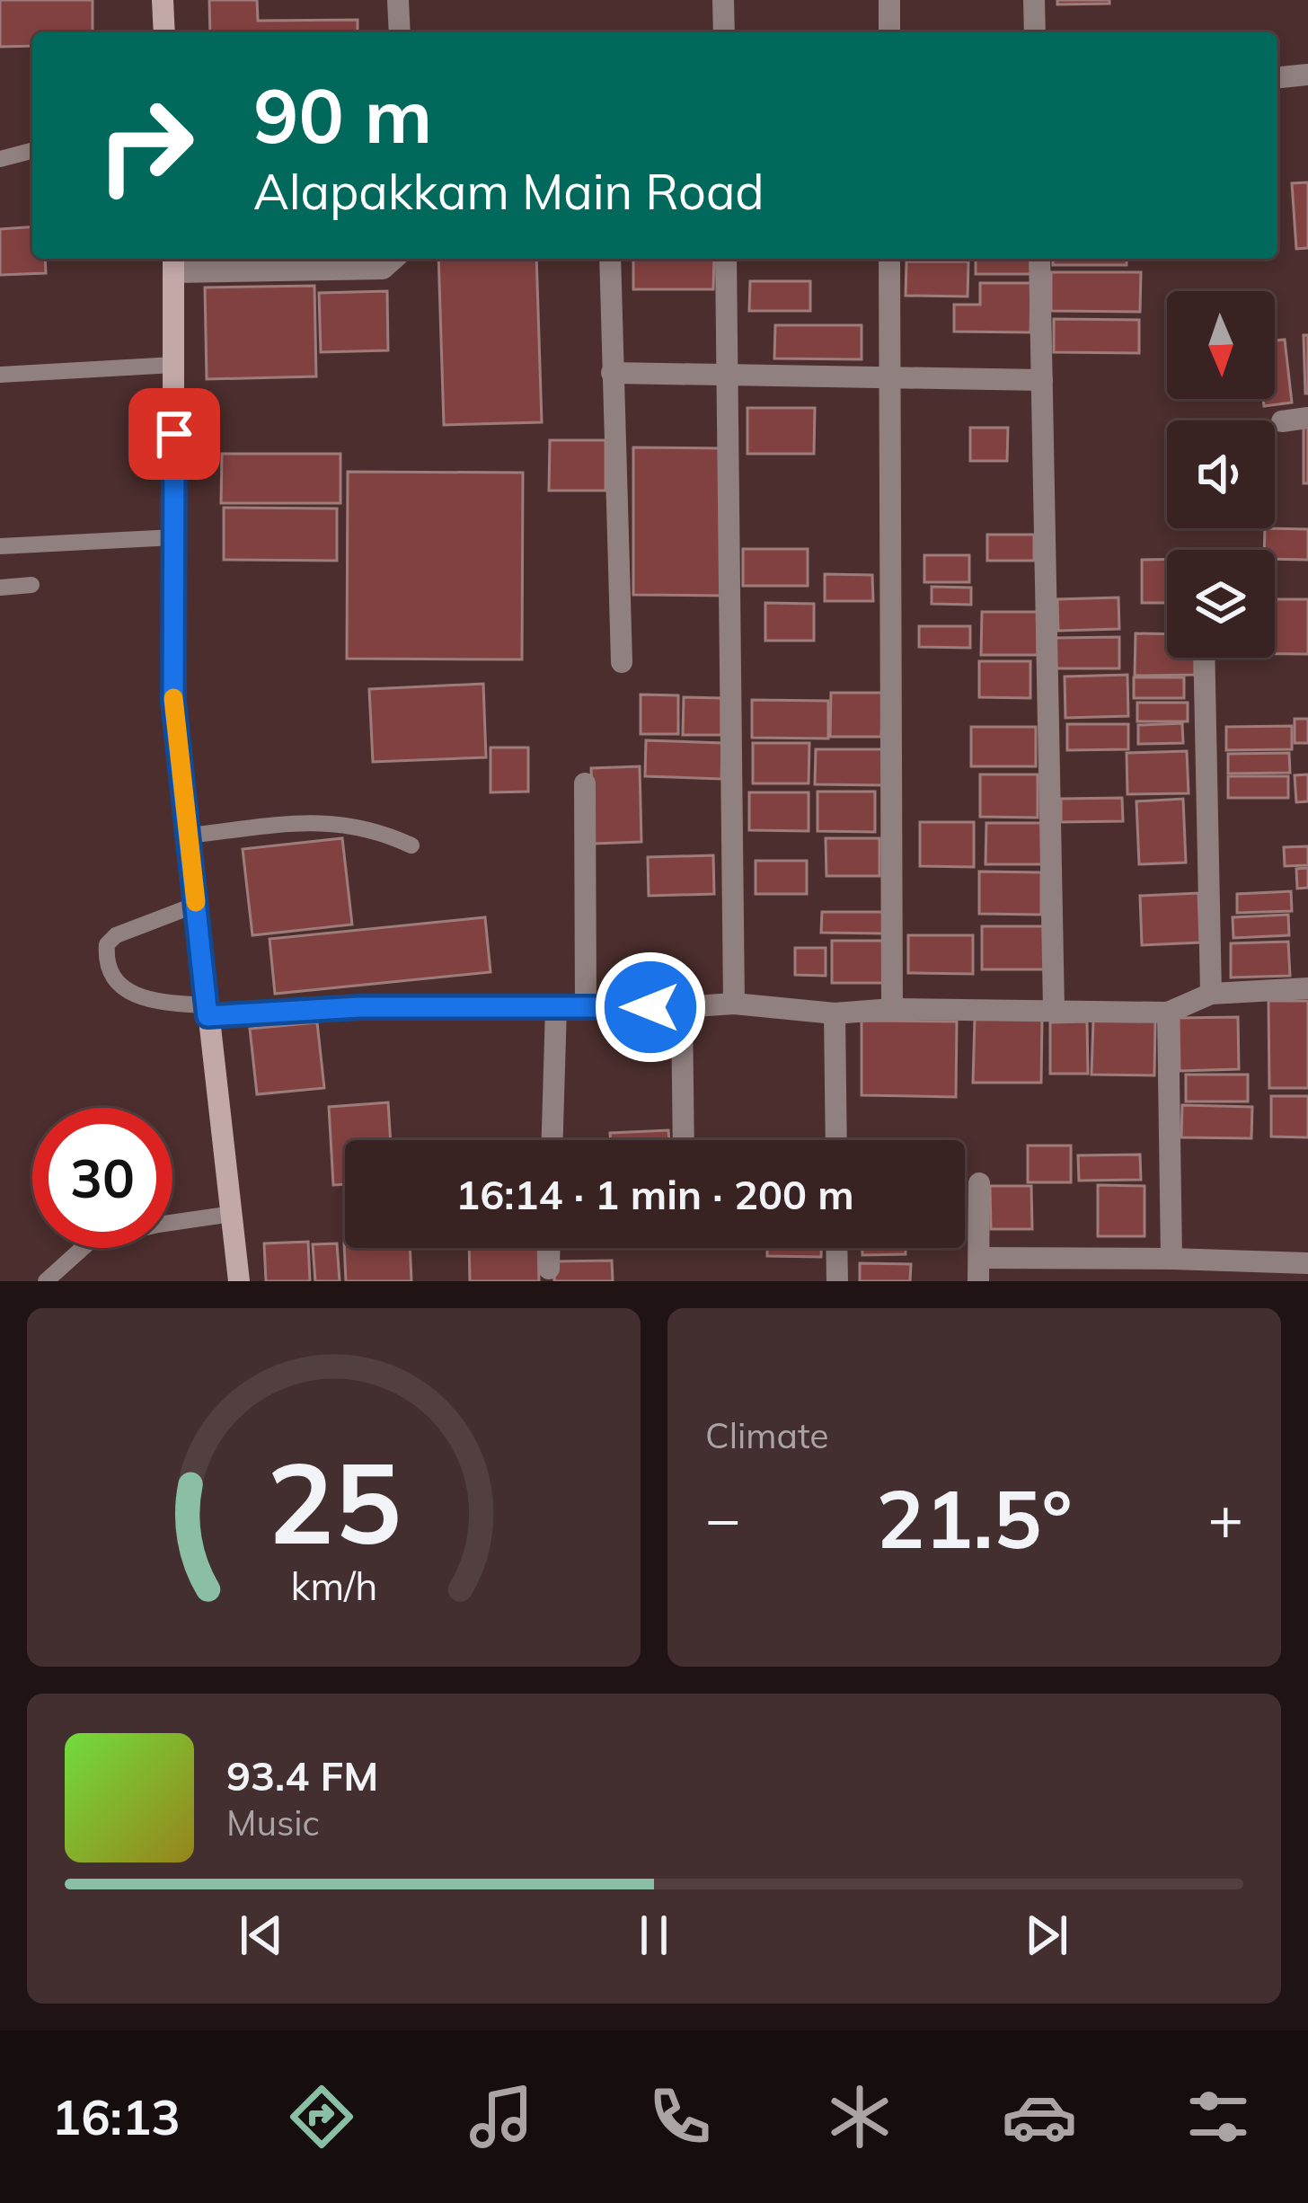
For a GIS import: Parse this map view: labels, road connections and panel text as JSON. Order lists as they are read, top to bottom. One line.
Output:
{"north":"bottom","page":{"turn":["90 m","Alapakkam Main Road"],"limit":"30","trip":"16:14 · 1 min · 200 m","tile":"Climate","heat":["−","21.5°","+"],"song":["93.4 FM","Music"],"tabs":"16:13","gauge":["25","km/h"]}}
